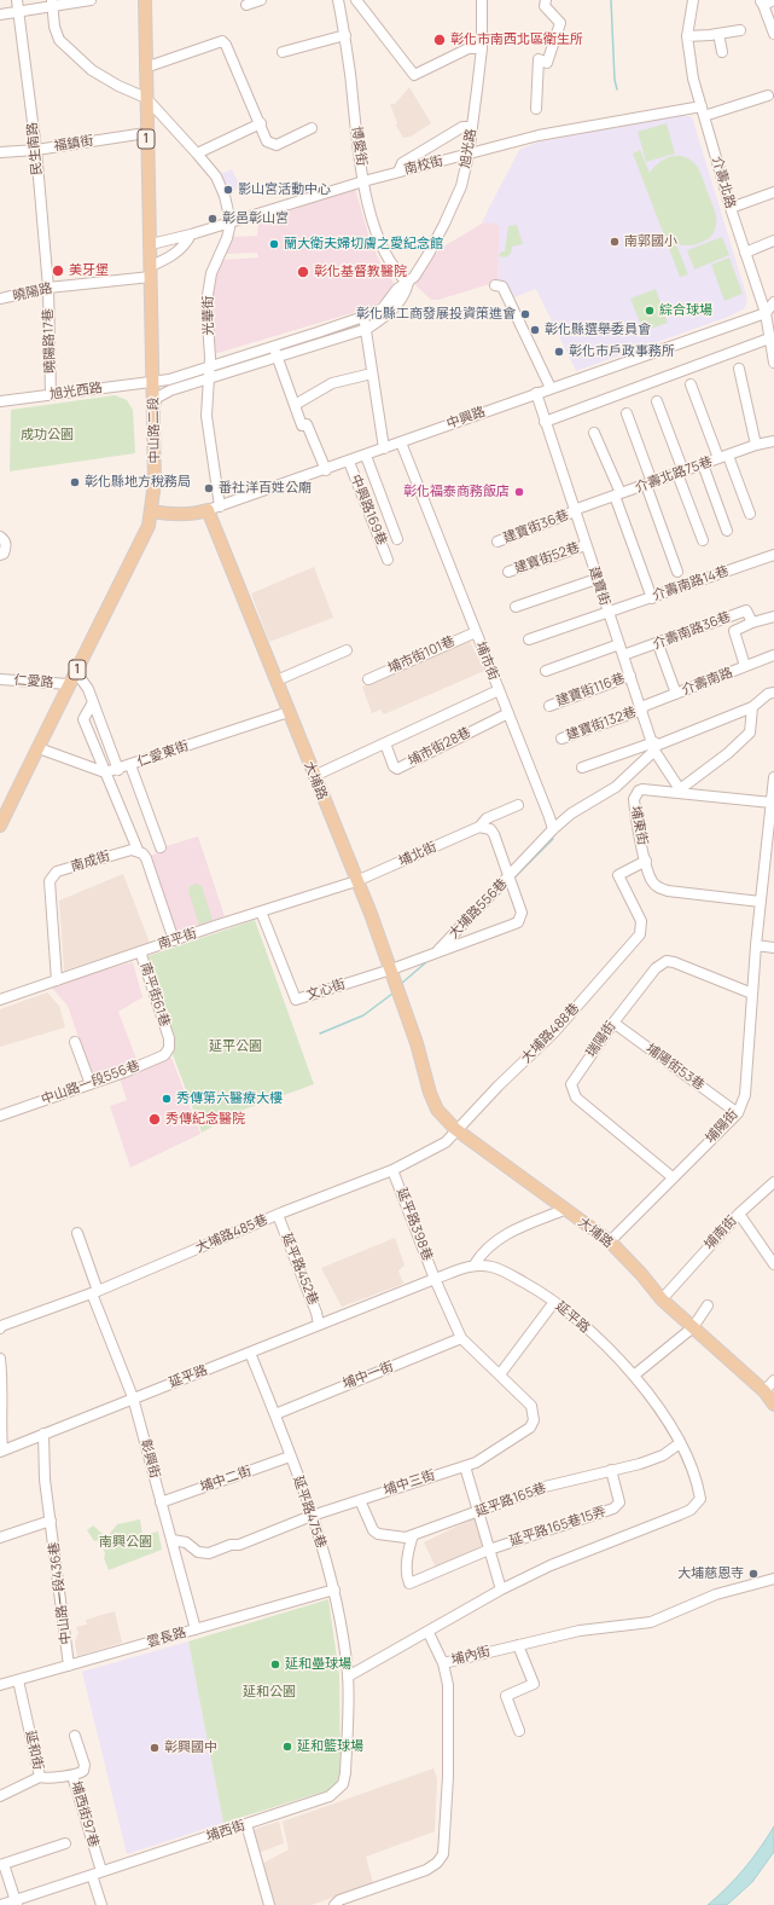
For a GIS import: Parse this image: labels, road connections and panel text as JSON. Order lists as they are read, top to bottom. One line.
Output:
{"streets":{"main road":["1","中興路","中山路二段","大埔路"],"street":["福鎮街","博愛街","民生南路","旭光路","南校街","介壽北路","曉陽路","光華街","曉陽路17巷","旭光西路","介壽北路75巷","中興路169巷","建寶街36巷","建寶街52巷","介壽南路14巷","建寶街","介壽南路36巷","埔市街101巷","埔市街","仁愛路","介壽南路","建寶街116巷","建寶街132巷","埔市街28巷","仁愛東街","埔東街","埔北街","南成街","大埔路556巷","南平街","文心街","南平街61巷","大埔路488巷","瑞陽街","埔陽街53巷","中山路一段556巷","埔陽街","延平路398巷","埔南街","大埔路485巷","延平路452巷","延平路","埔中一街","彰興街","埔中二街","埔中三街","延平路165巷","延平路475巷","延平路165巷15弄","中山路一段436巷","雲長路","埔內街","延和街","埔西街97巷","埔西街"]},"crossings":[["福鎮街","民生南路"],["福鎮街","中山路二段"],["博愛街","旭光路"],["博愛街","南校街"],["民生南路","曉陽路"],["民生南路","曉陽路17巷"],["旭光路","南校街"],["旭光路","光華街"],["旭光路","旭光西路"],["旭光路","中山路二段"],["南校街","介壽北路"],["南校街","光華街"],["南校街","中山路二段"],["介壽北路","中興路"],["曉陽路","曉陽路17巷"],["曉陽路","中山路二段"],["光華街","中興路"],["光華街","中山路二段"],["光華街","大埔路"],["曉陽路17巷","旭光西路"],["旭光西路","中山路二段"],["中興路","中山路二段"],["中興路","中興路169巷"],["中興路","建寶街"],["中興路","埔市街"],["中興路","大埔路"],["中山路二段","仁愛路"],["介壽北路75巷","建寶街36巷"],["介壽北路75巷","建寶街"],["建寶街36巷","建寶街"],["建寶街52巷","建寶街"],["介壽南路14巷","建寶街"],["建寶街","介壽南路36巷"],["建寶街","介壽南路"],["建寶街","建寶街116巷"],["建寶街","建寶街132巷"],["建寶街","大埔路556巷"],["介壽南路36巷","介壽南路"],["埔市街101巷","埔市街"],["埔市街","埔市街28巷"],["埔市街","大埔路"],["介壽南路","建寶街132巷"],["仁愛東街","大埔路"],["大埔路","埔北街"],["大埔路","大埔路556巷"],["大埔路","南平街"],["大埔路","文心街"],["大埔路","大埔路488巷"],["大埔路","埔陽街"],["大埔路","埔南街"],["大埔路","大埔路485巷"],["埔東街","大埔路488巷"],["埔東街","埔陽街"],["埔北街","南平街"],["南成街","南平街"],["大埔路556巷","文心街"],["南平街","文心街"],["南平街","南平街61巷"],["南平街61巷","中山路一段556巷"],["大埔路488巷","大埔路485巷"],["瑞陽街","埔陽街53巷"],["瑞陽街","埔陽街"],["埔陽街53巷","埔陽街"],["延平路398巷","大埔路485巷"],["延平路398巷","延平路"],["延平路398巷","埔中一街"],["延平路398巷","埔中三街"],["大埔路485巷","延平路452巷"],["大埔路485巷","彰興街"],["延平路452巷","延平路"],["延平路","彰興街"],["延平路","延平路165巷"],["延平路","延平路475巷"],["延平路","中山路一段436巷"],["延平路","埔西街"],["埔中一街","埔中三街"],["埔中一街","延平路475巷"],["彰興街","埔中二街"],["彰興街","埔中三街"],["彰興街","雲長路"],["埔中二街","延平路475巷"],["埔中三街","延平路165巷"],["埔中三街","延平路475巷"],["延平路165巷","延平路165巷15弄"],["延平路475巷","雲長路"],["延平路475巷","埔西街"],["中山路一段436巷","雲長路"],["雲長路","延和街"],["埔西街97巷","埔西街"]],"parks":["成功公園","延平公園","南興公園","延和公園"],"places":["彰化市南西北區衛生所","影山宮活動中心","彰邑彰山宮","南郭國小","蘭大衛夫婦切膚之愛紀念館","美牙堡","彰化基督教醫院","綜合球場","彰化縣工商發展投資策進會","彰化縣選舉委員會","彰化市戶政事務所","彰化縣地方稅務局","番社洋百姓公廟","彰化福泰商務飯店","秀傳第六醫療大樓","秀傳紀念醫院","大埔慈恩寺","延和壘球場","延和籃球場","彰興國中"]}
